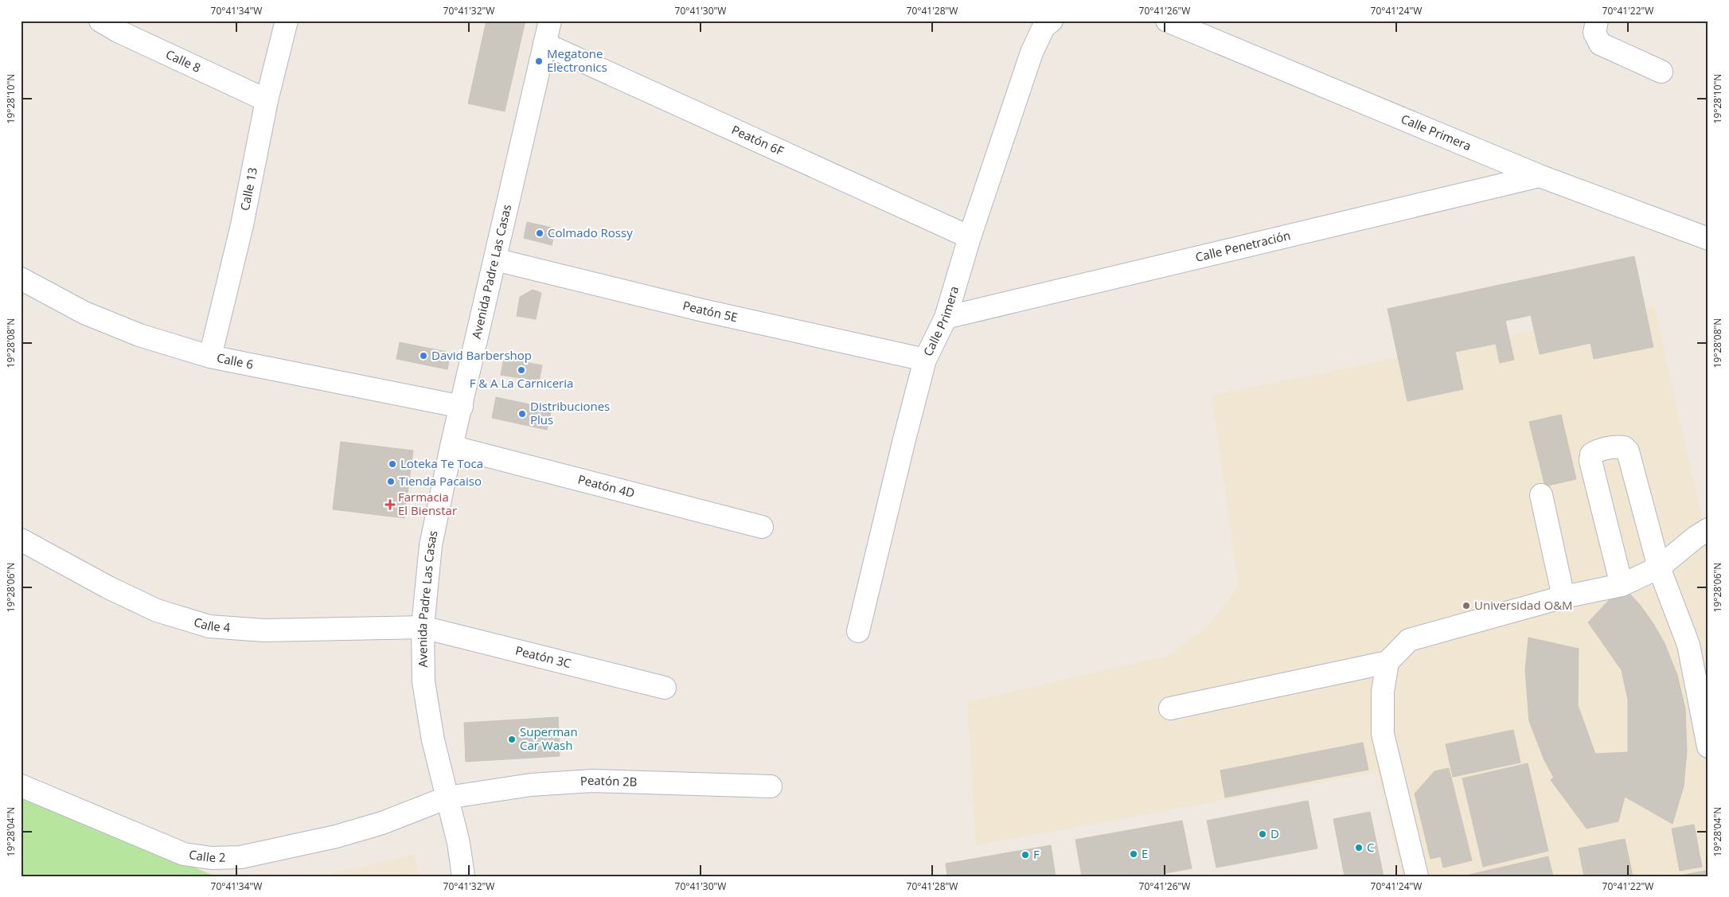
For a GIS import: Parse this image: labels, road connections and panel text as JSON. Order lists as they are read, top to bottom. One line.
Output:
{"streets":{"street":["Calle 8","Calle Primera","Peatón 6F","Calle 13","Calle Penetración","Avenida Padre Las Casas","Peatón 5E","Calle 6","Peatón 4D","Calle 4","Peatón 3C","Peatón 2B","Calle 2"]},"crossings":[["Calle 8","Calle 13"],["Calle Primera","Peatón 6F"],["Calle Primera","Calle Penetración"],["Calle Primera","Peatón 5E"],["Peatón 6F","Avenida Padre Las Casas"],["Calle 13","Calle 6"],["Avenida Padre Las Casas","Peatón 5E"],["Avenida Padre Las Casas","Calle 6"],["Avenida Padre Las Casas","Peatón 4D"],["Avenida Padre Las Casas","Calle 4"],["Avenida Padre Las Casas","Peatón 3C"],["Avenida Padre Las Casas","Peatón 2B"],["Avenida Padre Las Casas","Calle 2"],["Calle 4","Peatón 3C"],["Peatón 2B","Calle 2"]],"places":{"other":["Megatone Electronics","Colmado Rossy","David Barbershop","F & A La Carniceria","Distribuciones Plus","Loteka Te Toca","Tienda Pacaiso","Universidad O&M","Superman Car Wash","D","C","E","F"],"health":["Farmacia El Bienstar"]},"coordinates":["70°41'34\"W","70°41'32\"W","70°41'30\"W","70°41'28\"W","70°41'26\"W","70°41'24\"W","70°41'22\"W","19°28'10\"N","19°28'08\"N","19°28'06\"N","19°28'04\"N"]}
